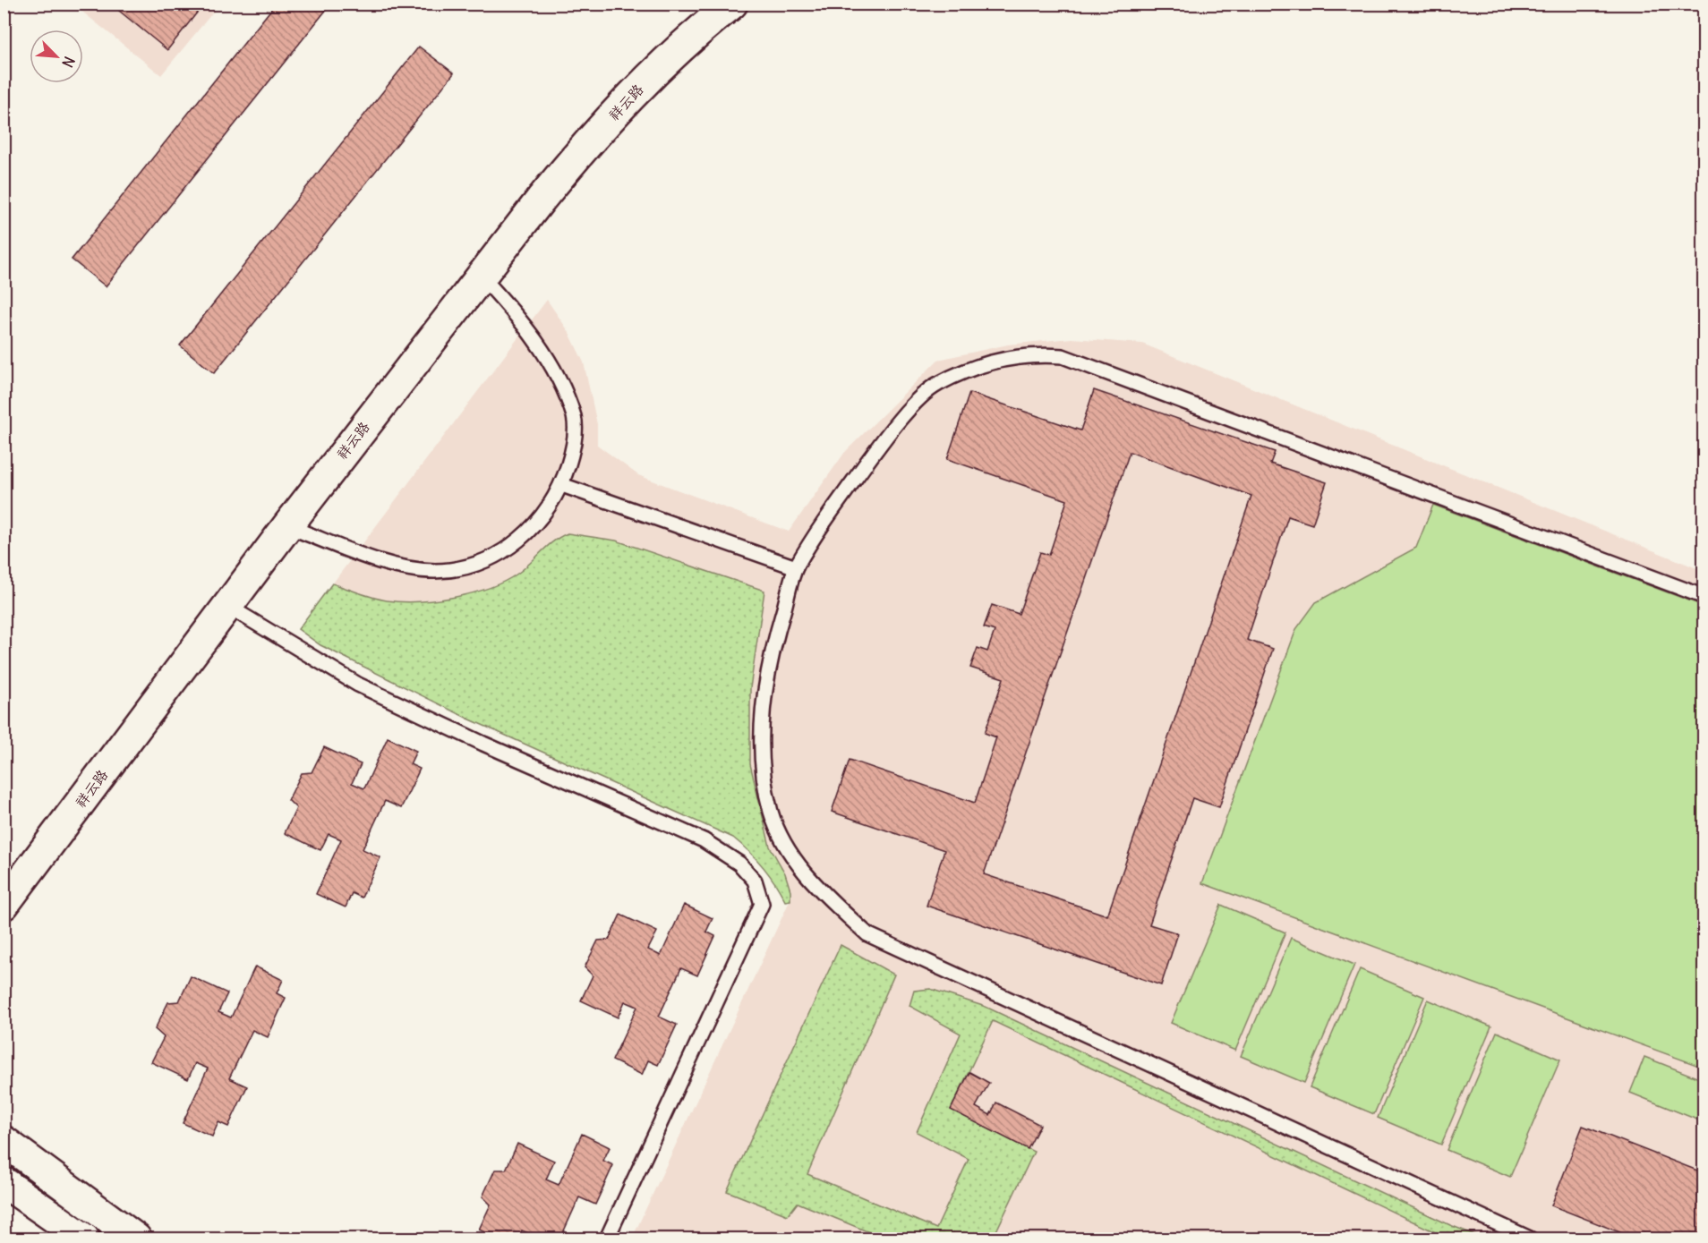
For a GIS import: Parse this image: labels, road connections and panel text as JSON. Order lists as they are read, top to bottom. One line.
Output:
{"streets":{"main road":["祥云路"]},"north":"bottom right"}
